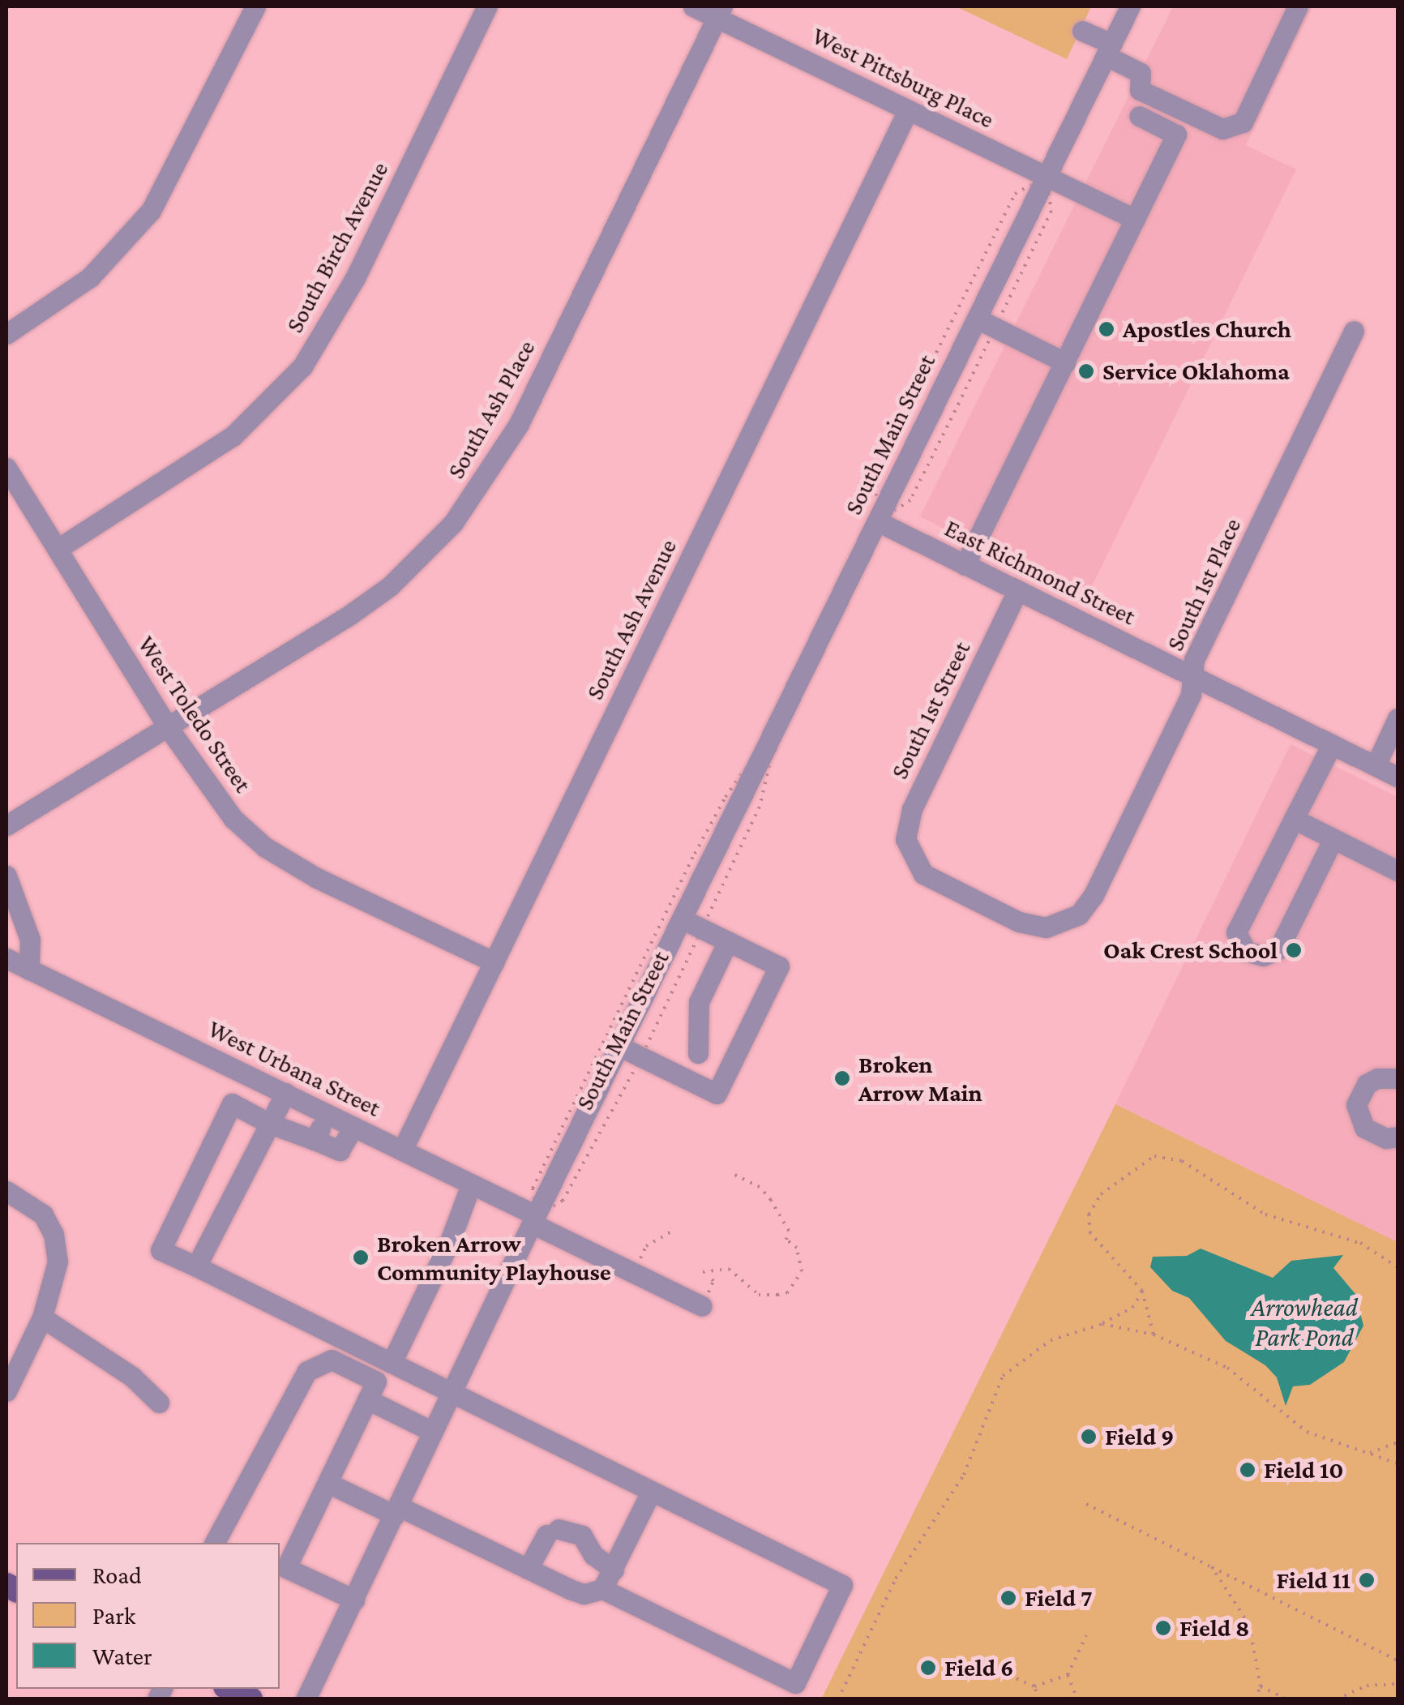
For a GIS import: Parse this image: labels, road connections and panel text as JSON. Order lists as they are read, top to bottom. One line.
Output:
{"streets":{"street":["West Pittsburg Place","South Birch Avenue","South Ash Place","South Main Street","East Richmond Street","South 1st Place","South Ash Avenue","South 1st Street","West Toledo Street","West Urbana Street"]},"crossings":[["West Pittsburg Place","South Ash Place"],["West Pittsburg Place","South Main Street"],["West Pittsburg Place","South Ash Avenue"],["South Birch Avenue","West Toledo Street"],["South Ash Place","West Toledo Street"],["South Main Street","East Richmond Street"],["South Main Street","West Urbana Street"],["East Richmond Street","South 1st Place"],["East Richmond Street","South 1st Street"],["South 1st Place","South 1st Street"],["South Ash Avenue","West Toledo Street"],["South Ash Avenue","West Urbana Street"]],"water":["Arrowhead Park Pond"],"places":["Apostles Church","Service Oklahoma","Oak Crest School","Broken Arrow Main","Broken Arrow Community Playhouse","Field 9","Field 10","Field 11","Field 7","Field 8","Field 6"],"legend":["Road","Park","Water"]}
